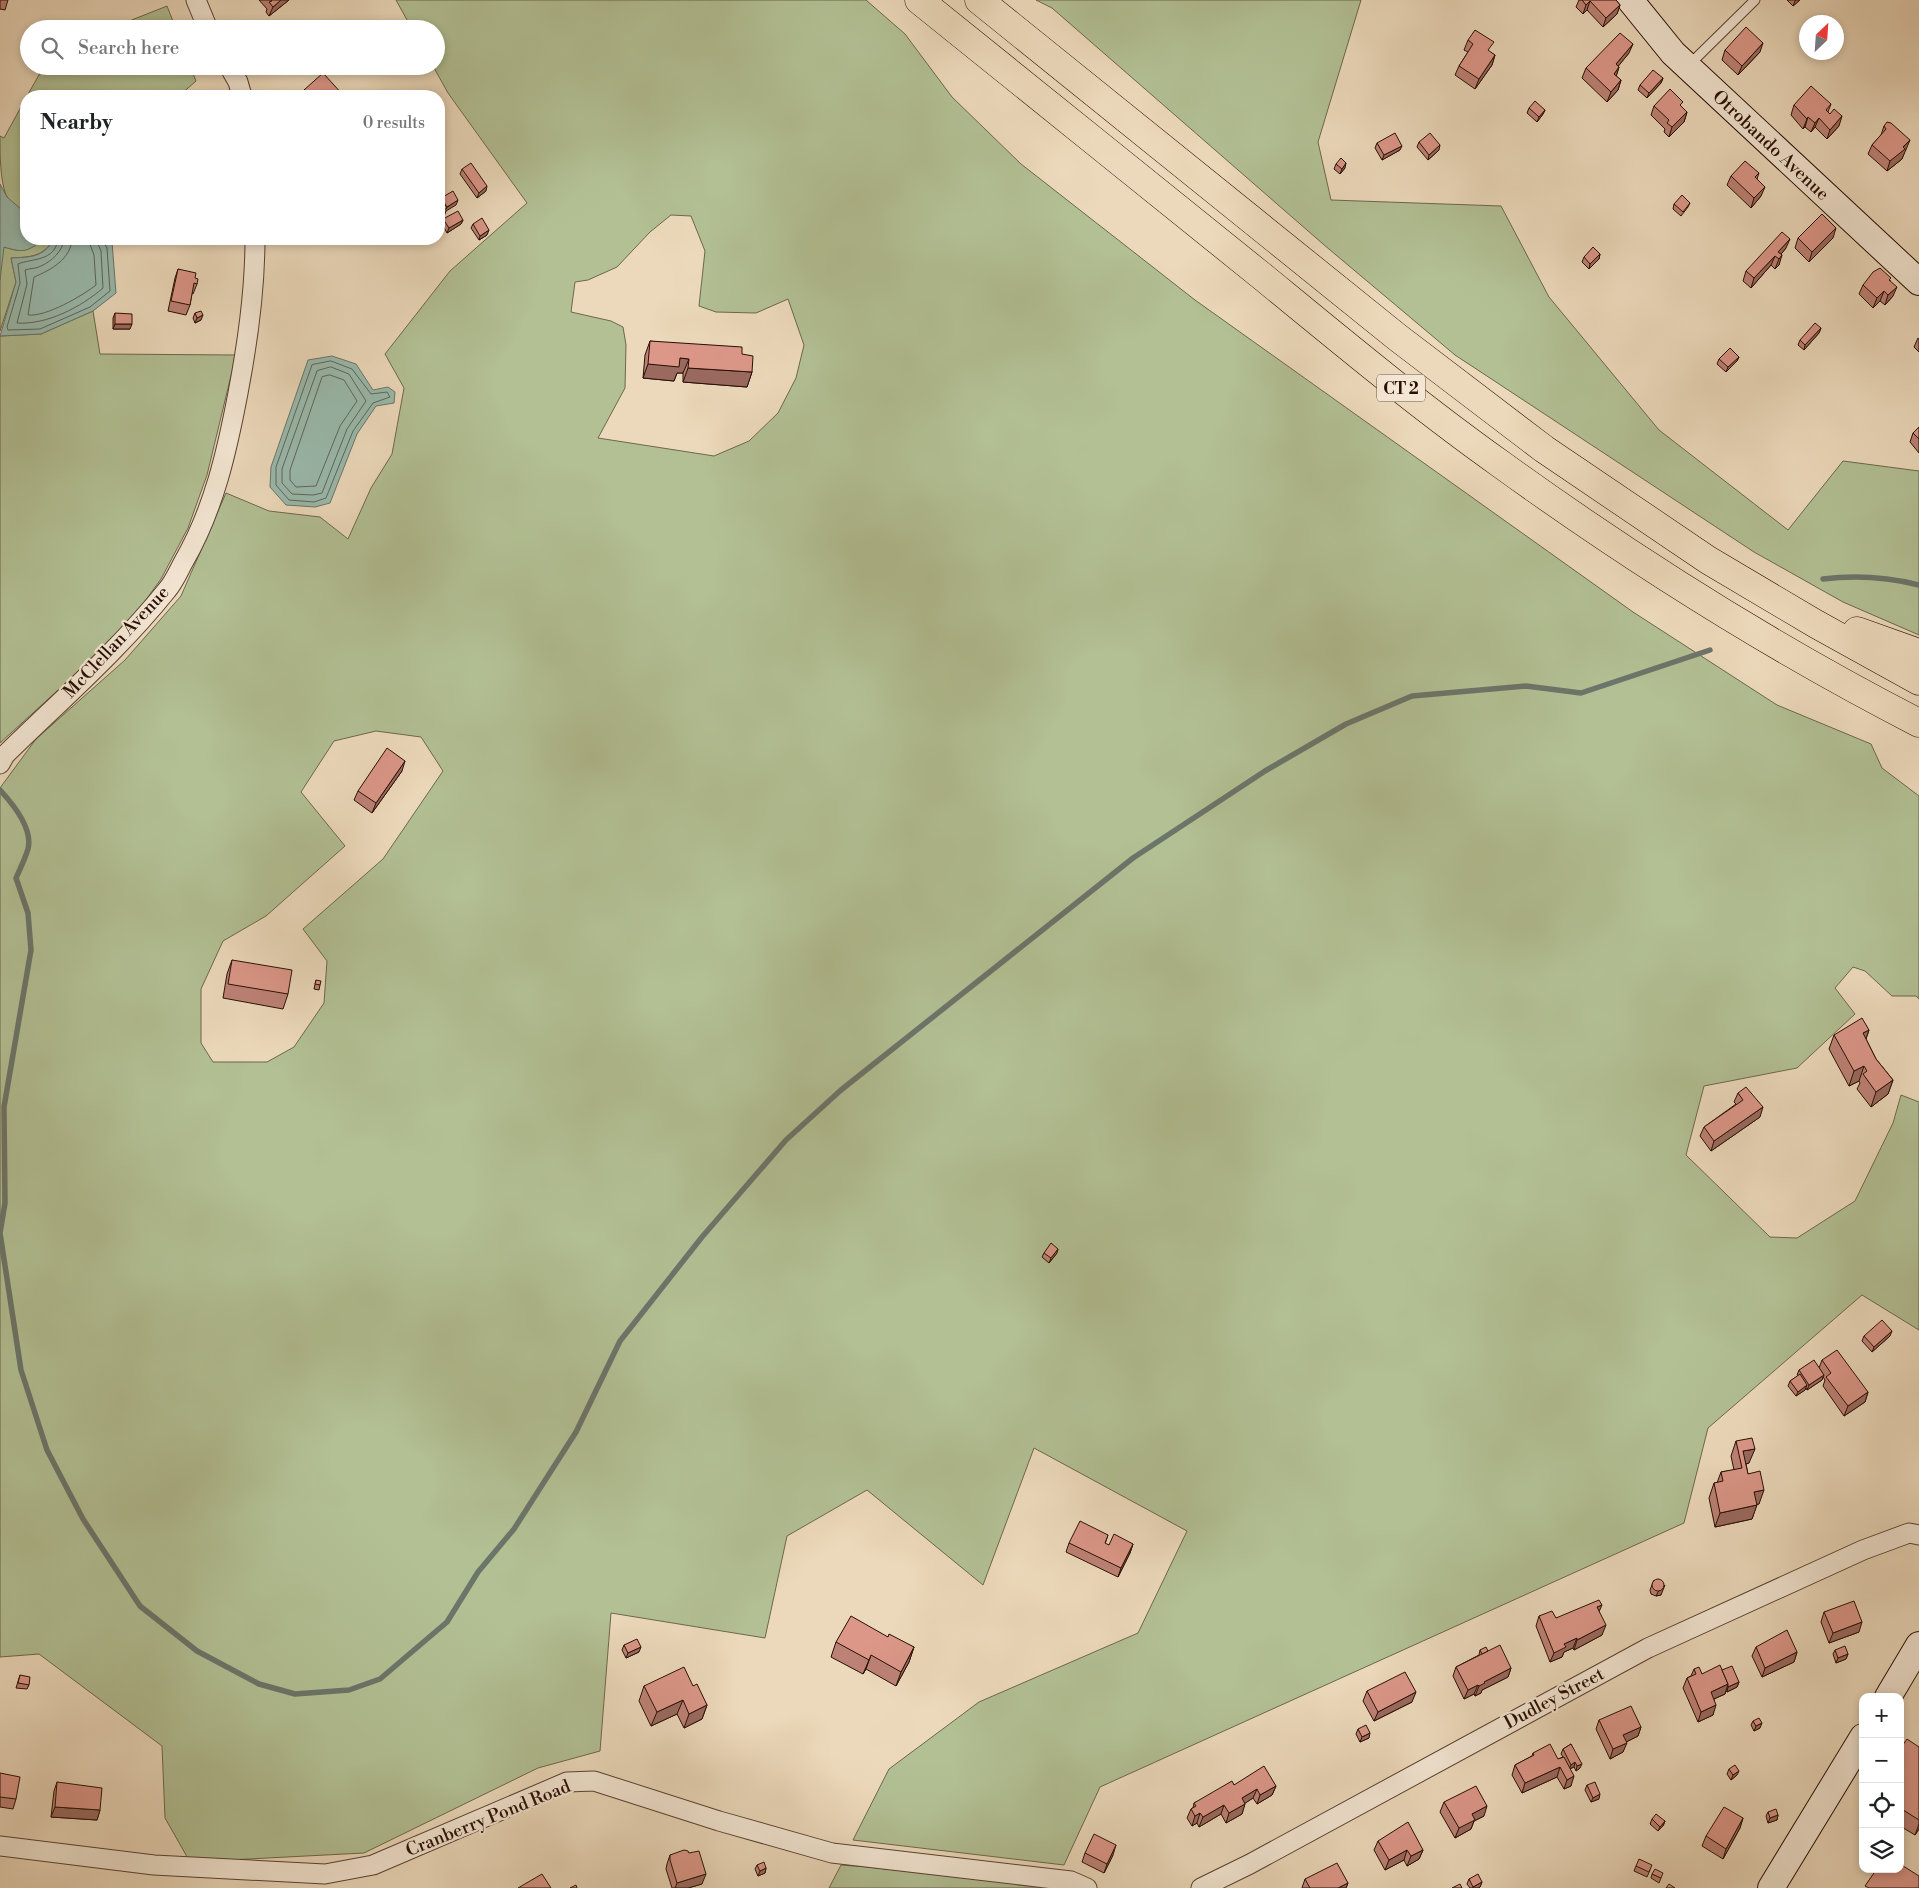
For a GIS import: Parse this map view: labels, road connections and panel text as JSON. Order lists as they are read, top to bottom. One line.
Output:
{"streets":{"highway":["CT 2"],"street":["Otrobando Avenue","McClellan Avenue","Dudley Street","Cranberry Pond Road"]},"north":"top right","page":{"search":"Search here","heading":["Nearby","0 results"],"map_buttons":["+","−"]}}
